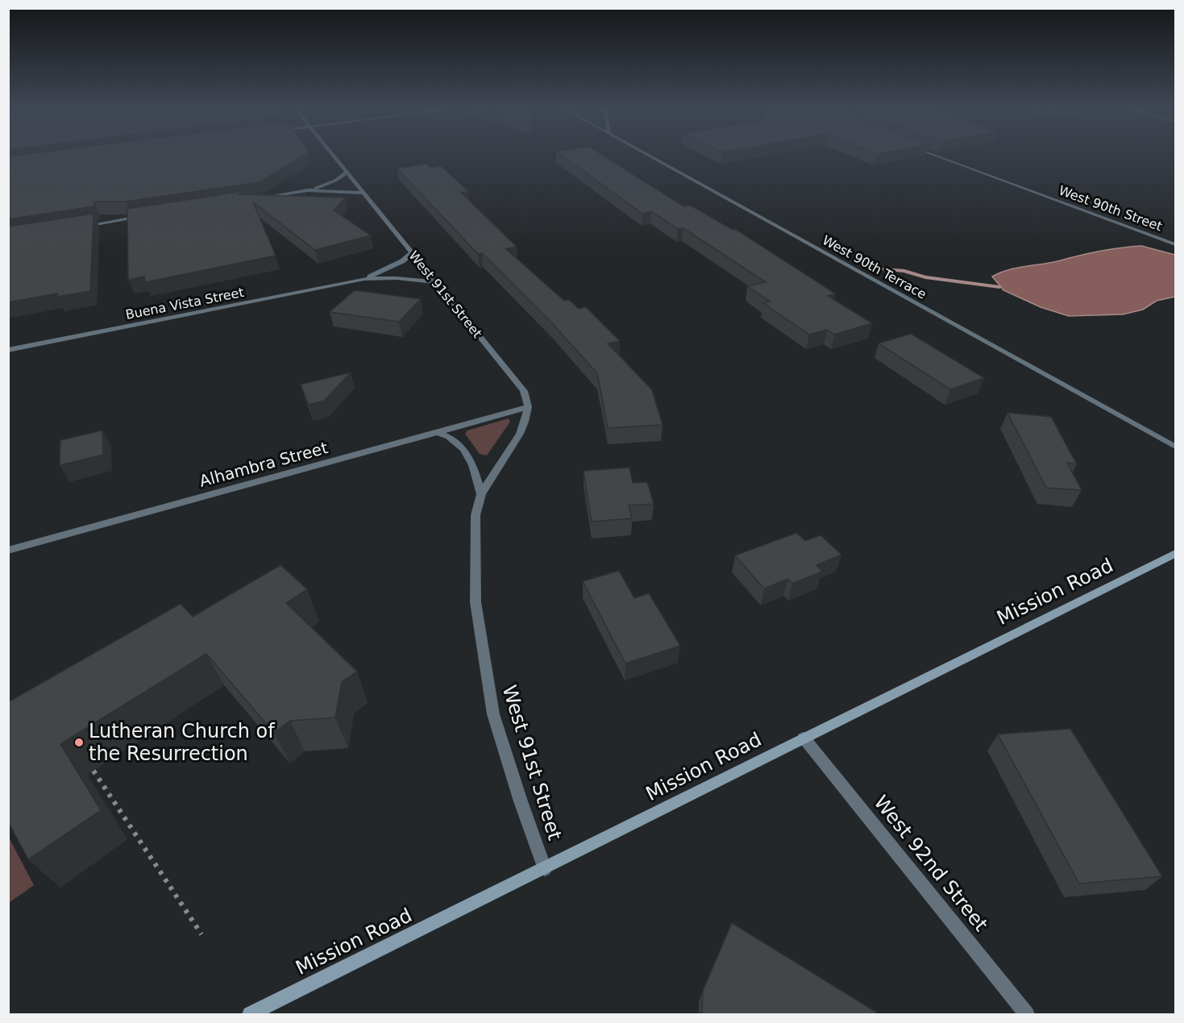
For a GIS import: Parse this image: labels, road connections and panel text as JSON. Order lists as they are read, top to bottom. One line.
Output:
{"streets":{"main road":["Mission Road"],"street":["West 90th Street","West 90th Terrace","West 91st Street","Buena Vista Street","Alhambra Street","West 92nd Street"]},"crossings":[["West 91st Street","Buena Vista Street"],["West 91st Street","Alhambra Street"],["West 91st Street","Mission Road"],["Mission Road","West 92nd Street"]],"places":["Lutheran Church of the Resurrection"]}
